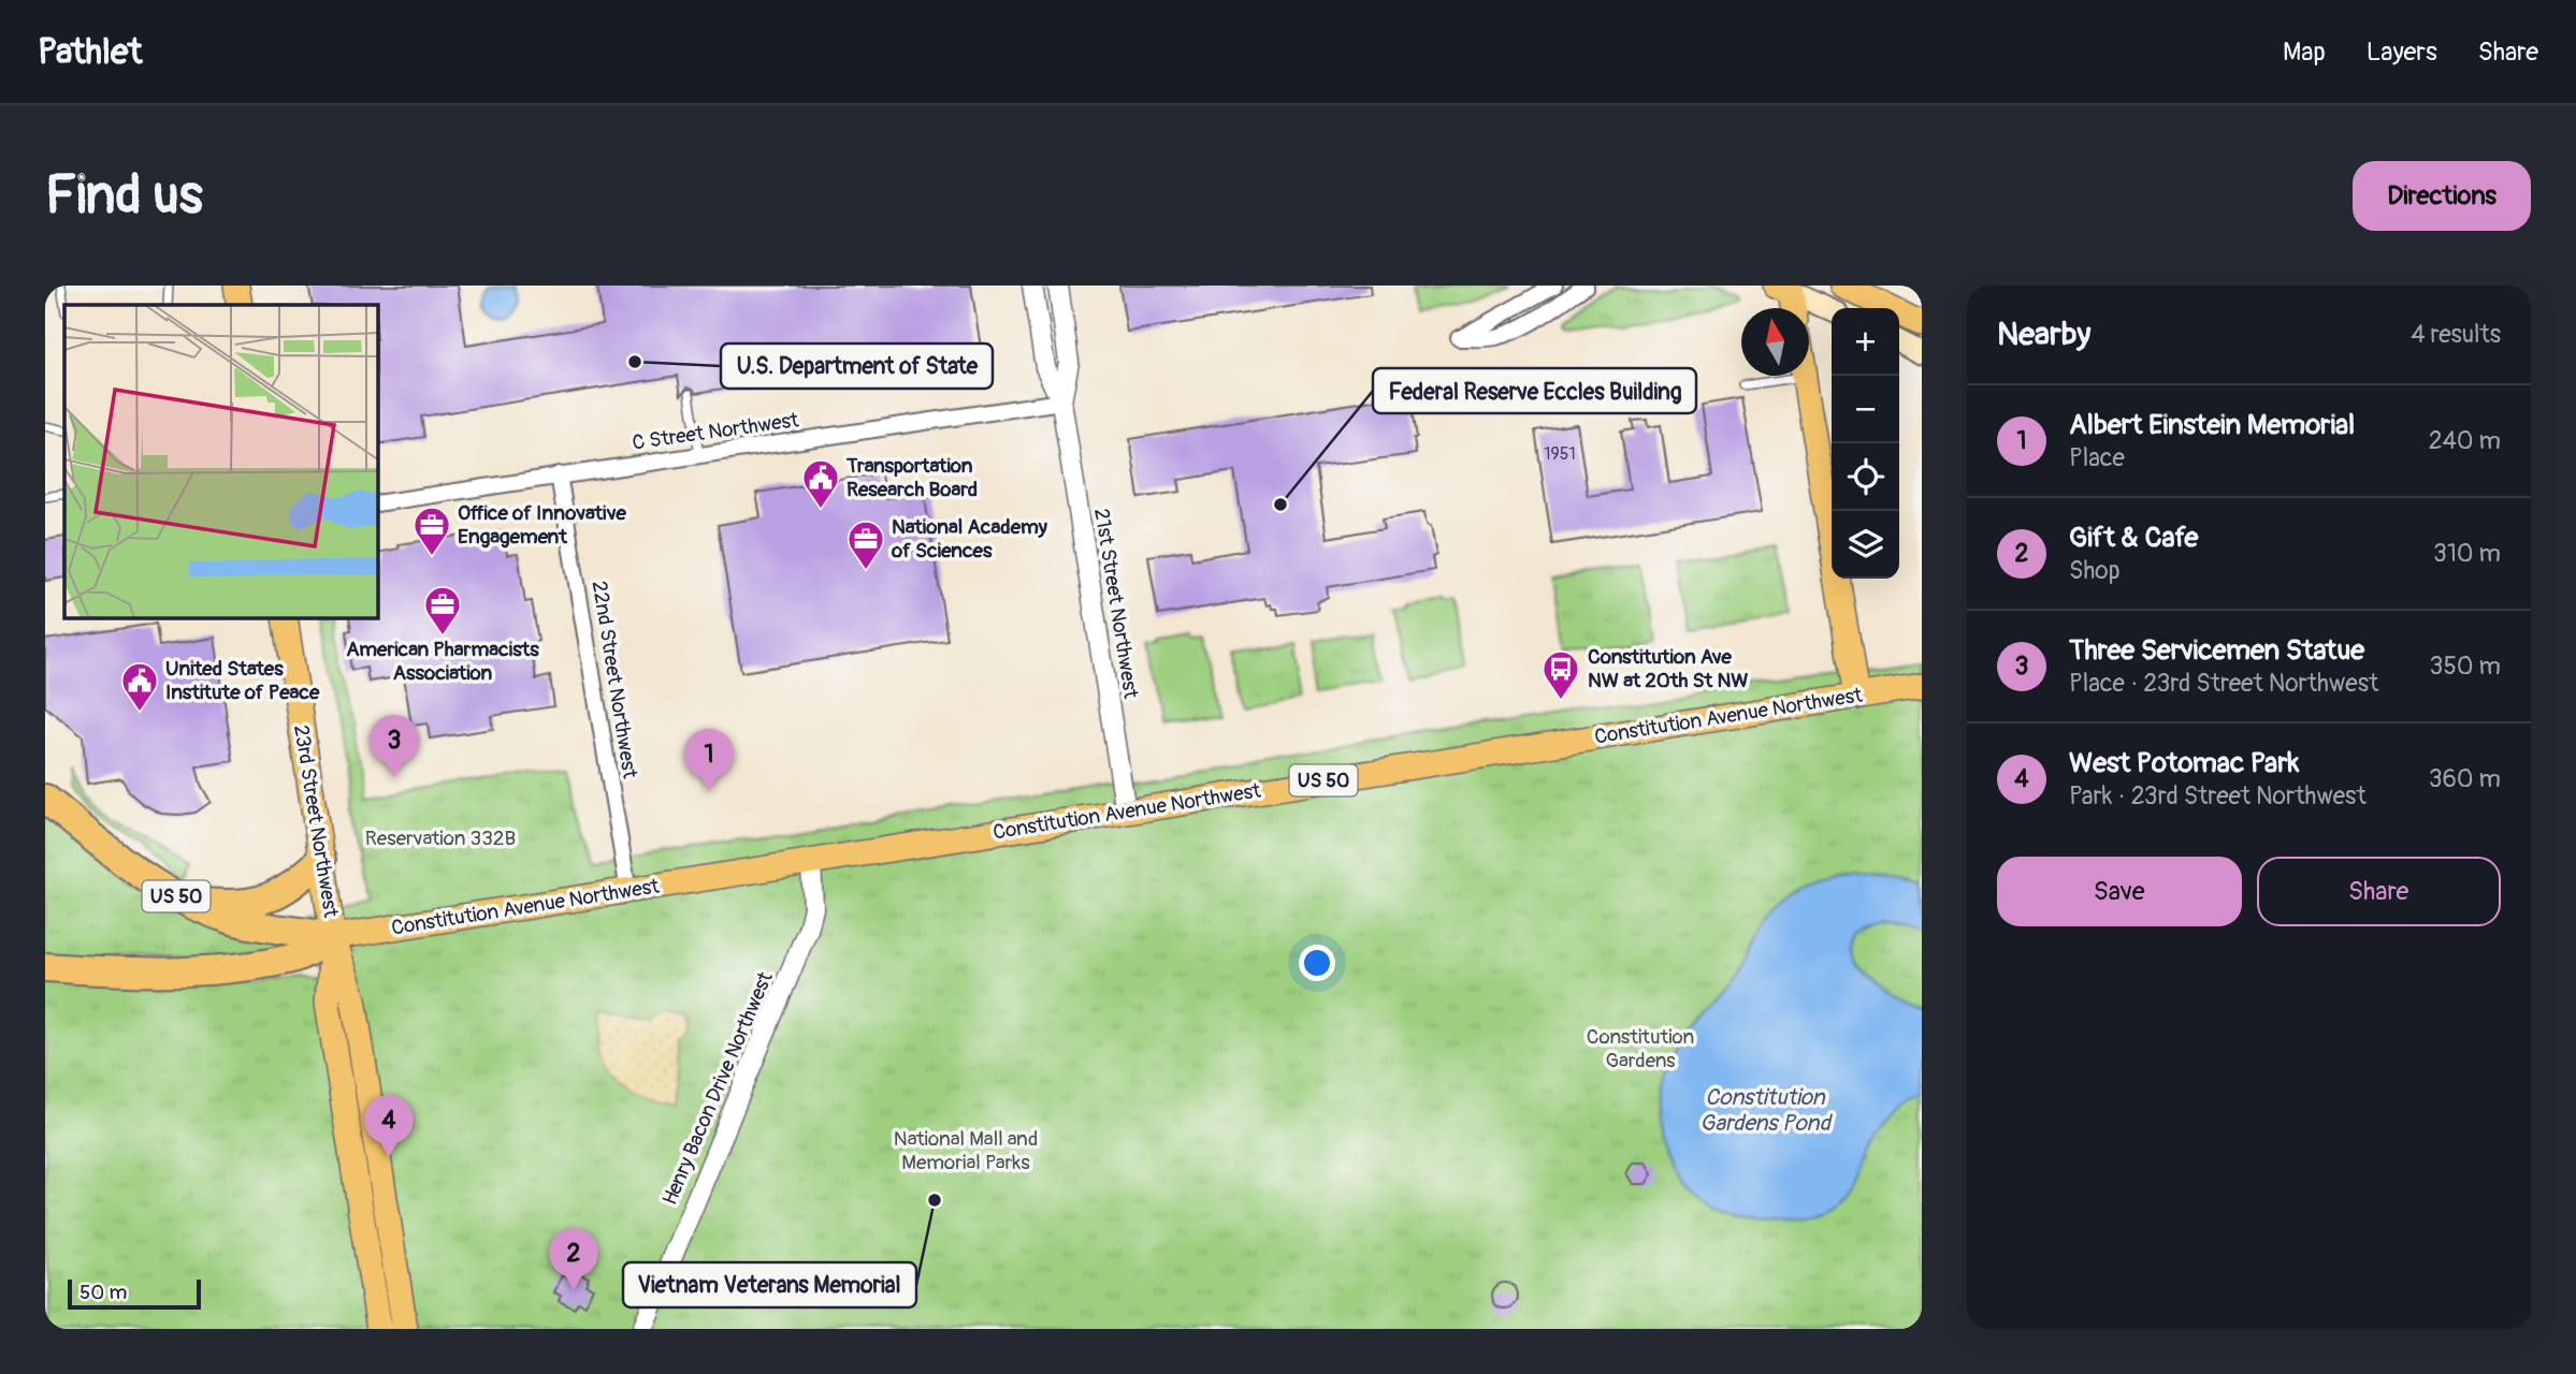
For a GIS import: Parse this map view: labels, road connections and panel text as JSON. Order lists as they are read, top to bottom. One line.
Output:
{"streets":{"highway":["Constitution Avenue Northwest","US 50"],"main road":["23rd Street Northwest"],"street":["C Street Northwest","21st Street Northwest","22nd Street Northwest","Henry Bacon Drive Northwest"]},"crossings":[["C Street Northwest","21st Street Northwest"],["C Street Northwest","22nd Street Northwest"],["21st Street Northwest","Constitution Avenue Northwest"],["22nd Street Northwest","Constitution Avenue Northwest"],["Constitution Avenue Northwest","23rd Street Northwest"],["Constitution Avenue Northwest","Henry Bacon Drive Northwest"]],"water":["Constitution Gardens Pond"],"parks":["Reservation 332B","Constitution Gardens","National Mall and Memorial Parks"],"places":{"other":["U.S. Department of State","Federal Reserve Eccles Building","Vietnam Veterans Memorial"],"public building":["Transportation Research Board","United States Institute of Peace"],"office":["Office of Innovative Engagement","National Academy of Sciences","American Pharmacists Association"],"bus stop":["Constitution Ave NW at 20th St NW"]},"house_numbers":["1951"],"scale_bar":"50 m","north":"top","page":{"header":"Pathlet","nav":["Map","Layers","Share"],"buttons":["Directions",["Save","Share"]],"title":"Find us","heading":["Nearby","4 results"],"map_buttons":["+","−"],"list":[{"mark":"1","name":"Albert Einstein Memorial","note":"Place","value":"240 m"},{"mark":"2","name":"Gift & Cafe","note":"Shop","value":"310 m"},{"mark":"3","name":"Three Servicemen Statue","note":"Place · 23rd Street Northwest","value":"350 m"},{"mark":"4","name":"West Potomac Park","note":"Park · 23rd Street Northwest","value":"360 m"}],"pins":["3","1","4","2"],"scale":"50 m"}}
